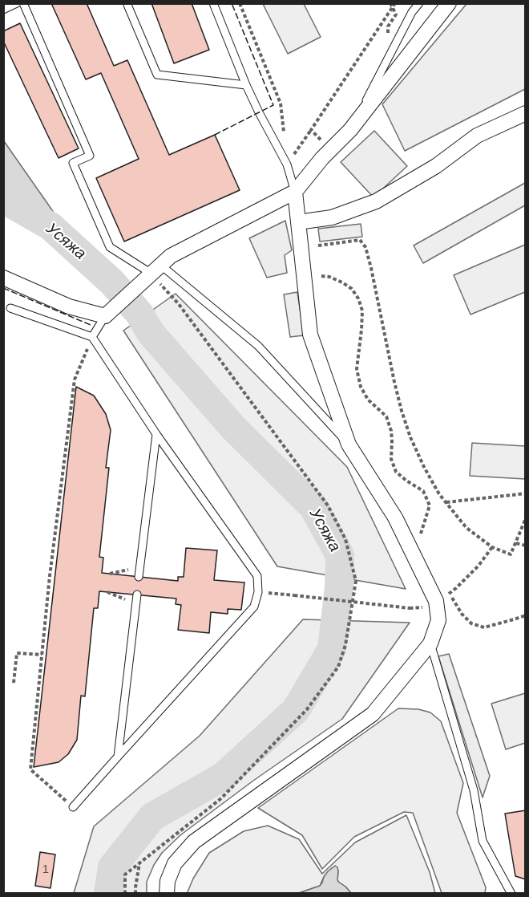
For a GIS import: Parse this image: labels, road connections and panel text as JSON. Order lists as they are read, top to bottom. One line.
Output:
{"water":["Усяжа"],"house_numbers":["1"]}
